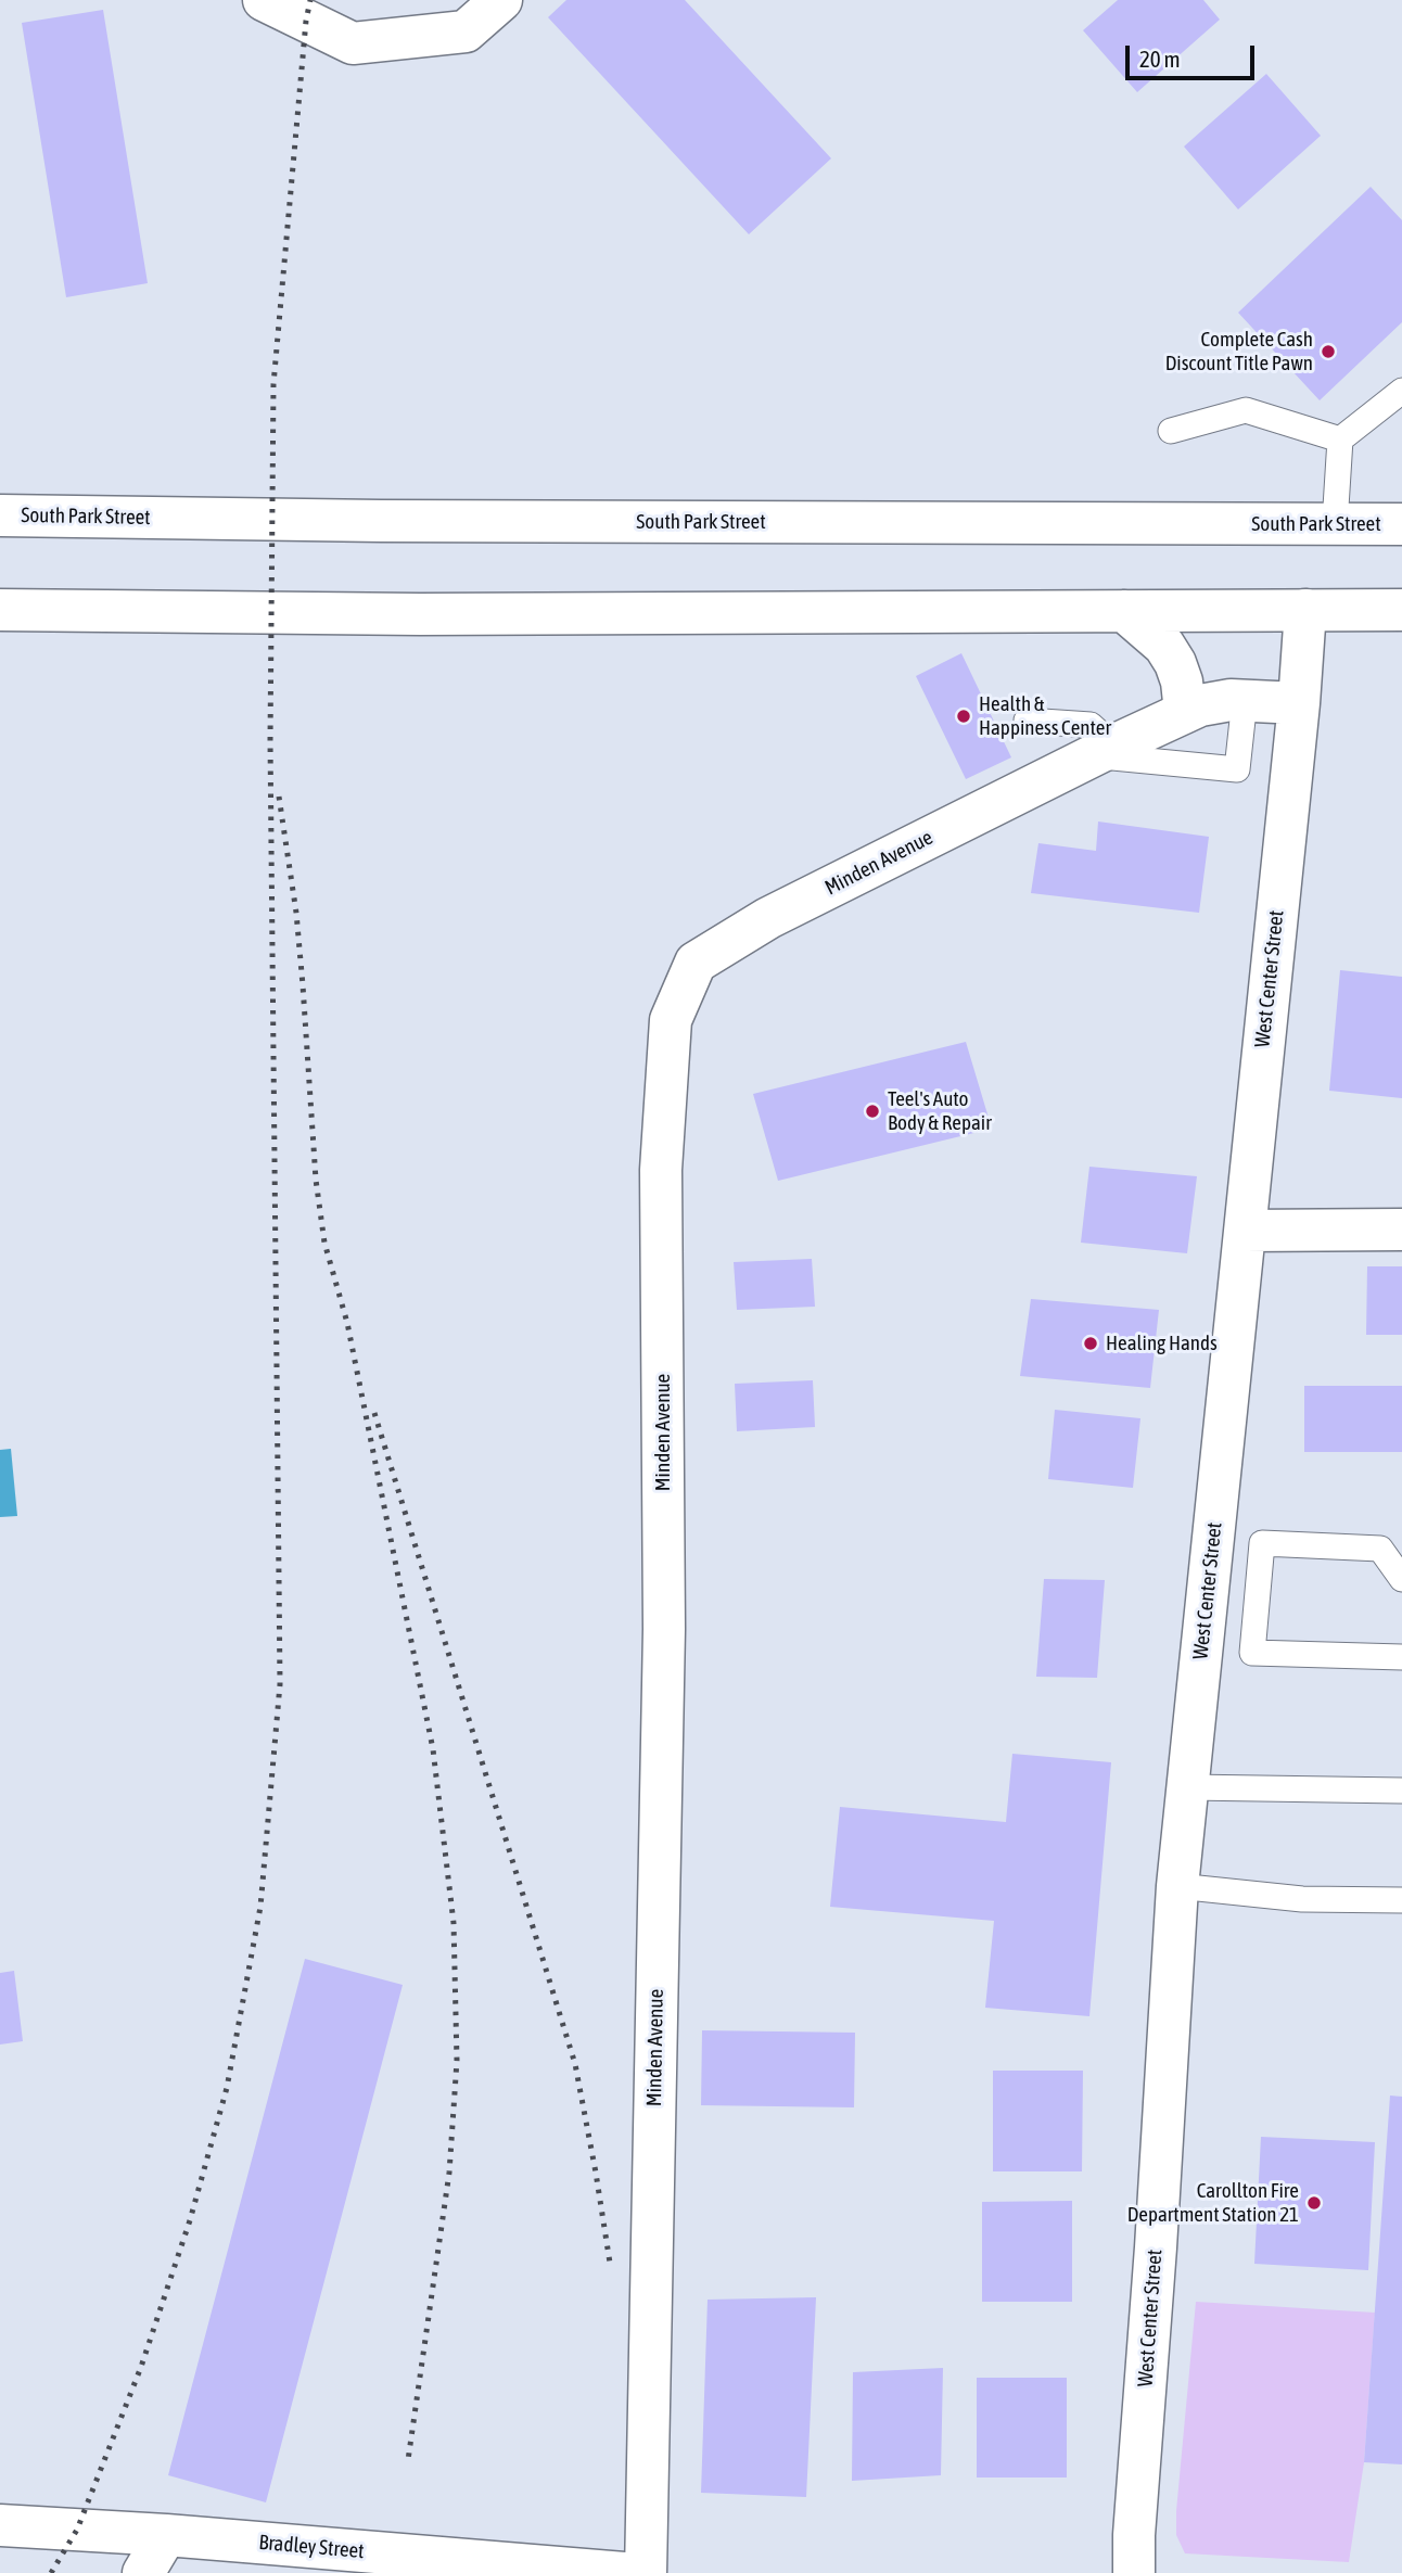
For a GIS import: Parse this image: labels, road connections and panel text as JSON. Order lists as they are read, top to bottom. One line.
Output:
{"streets":{"street":["South Park Street","Minden Avenue","West Center Street","Bradley Street"]},"crossings":[["Minden Avenue","West Center Street"]],"places":["Complete Cash Discount Title Pawn","Health & Happiness Center","Teel's Auto Body & Repair","Healing Hands","Carollton Fire Department Station 21"],"scale_bar":"20 m"}
